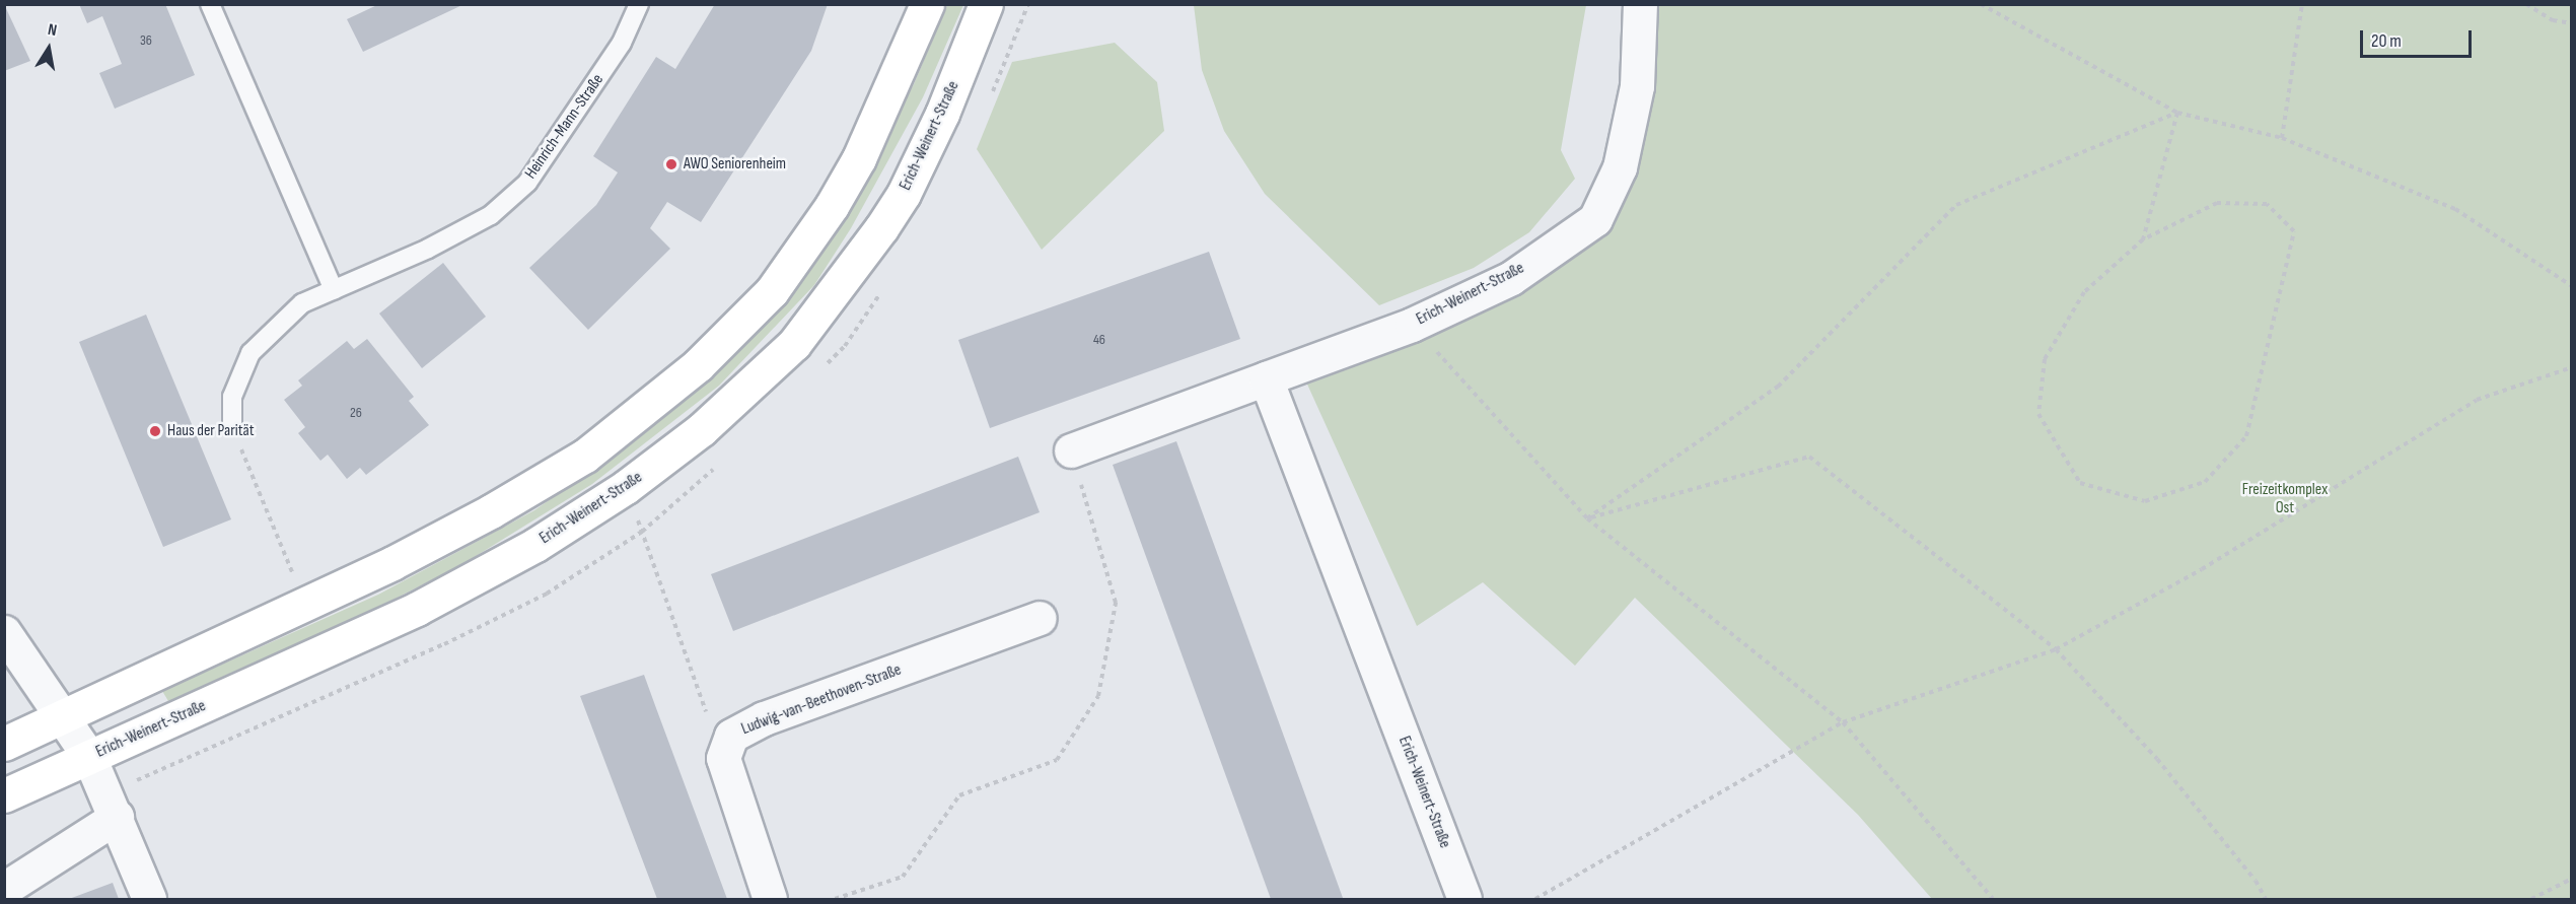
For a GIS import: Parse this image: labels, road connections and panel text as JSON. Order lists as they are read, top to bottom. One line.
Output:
{"streets":{"street":["Erich-Weinert-Straße","Ludwig-van-Beethoven-Straße"],"lane":["Heinrich-Mann-Straße"]},"parks":["Freizeitkomplex Ost"],"places":["AWO Seniorenheim","Haus der Parität"],"house_numbers":["36","46","26"],"scale_bar":"20 m","north":"top"}
